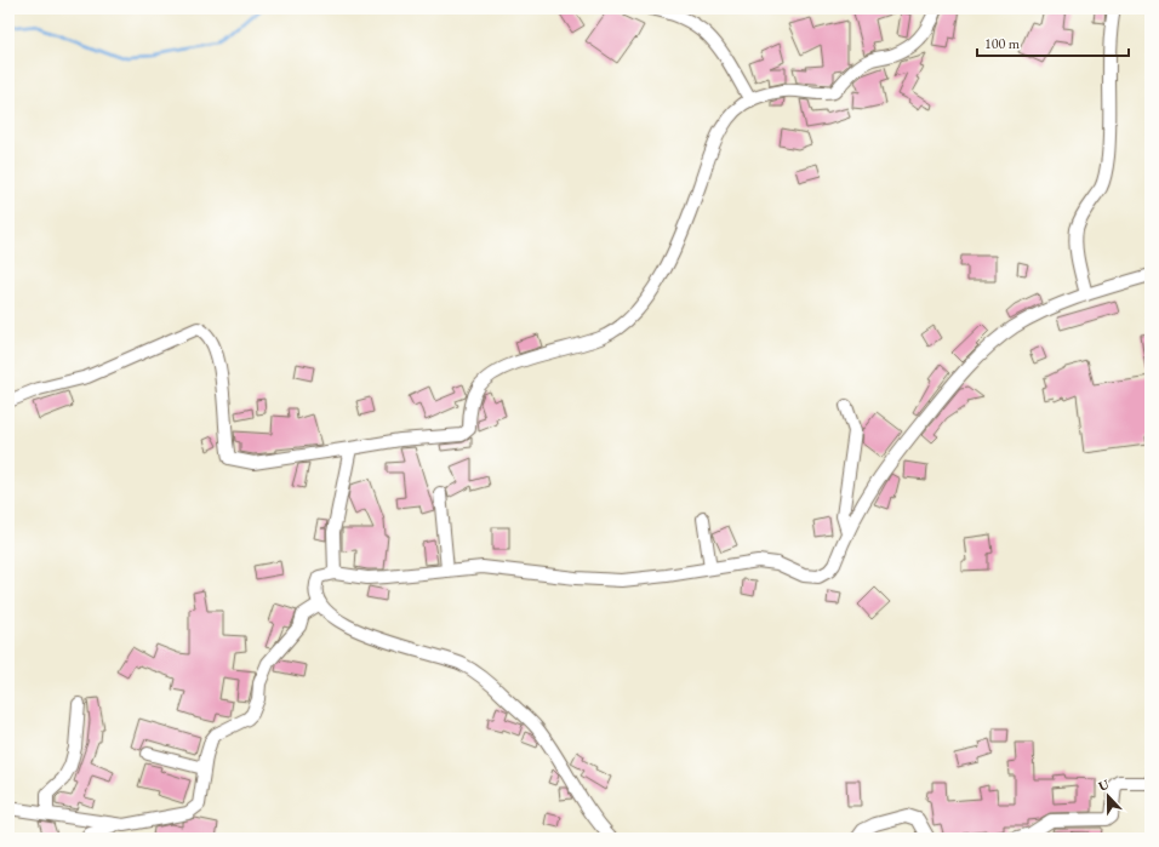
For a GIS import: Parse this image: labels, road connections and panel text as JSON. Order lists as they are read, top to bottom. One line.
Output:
{"scale_bar":"100 m","north":"top"}
